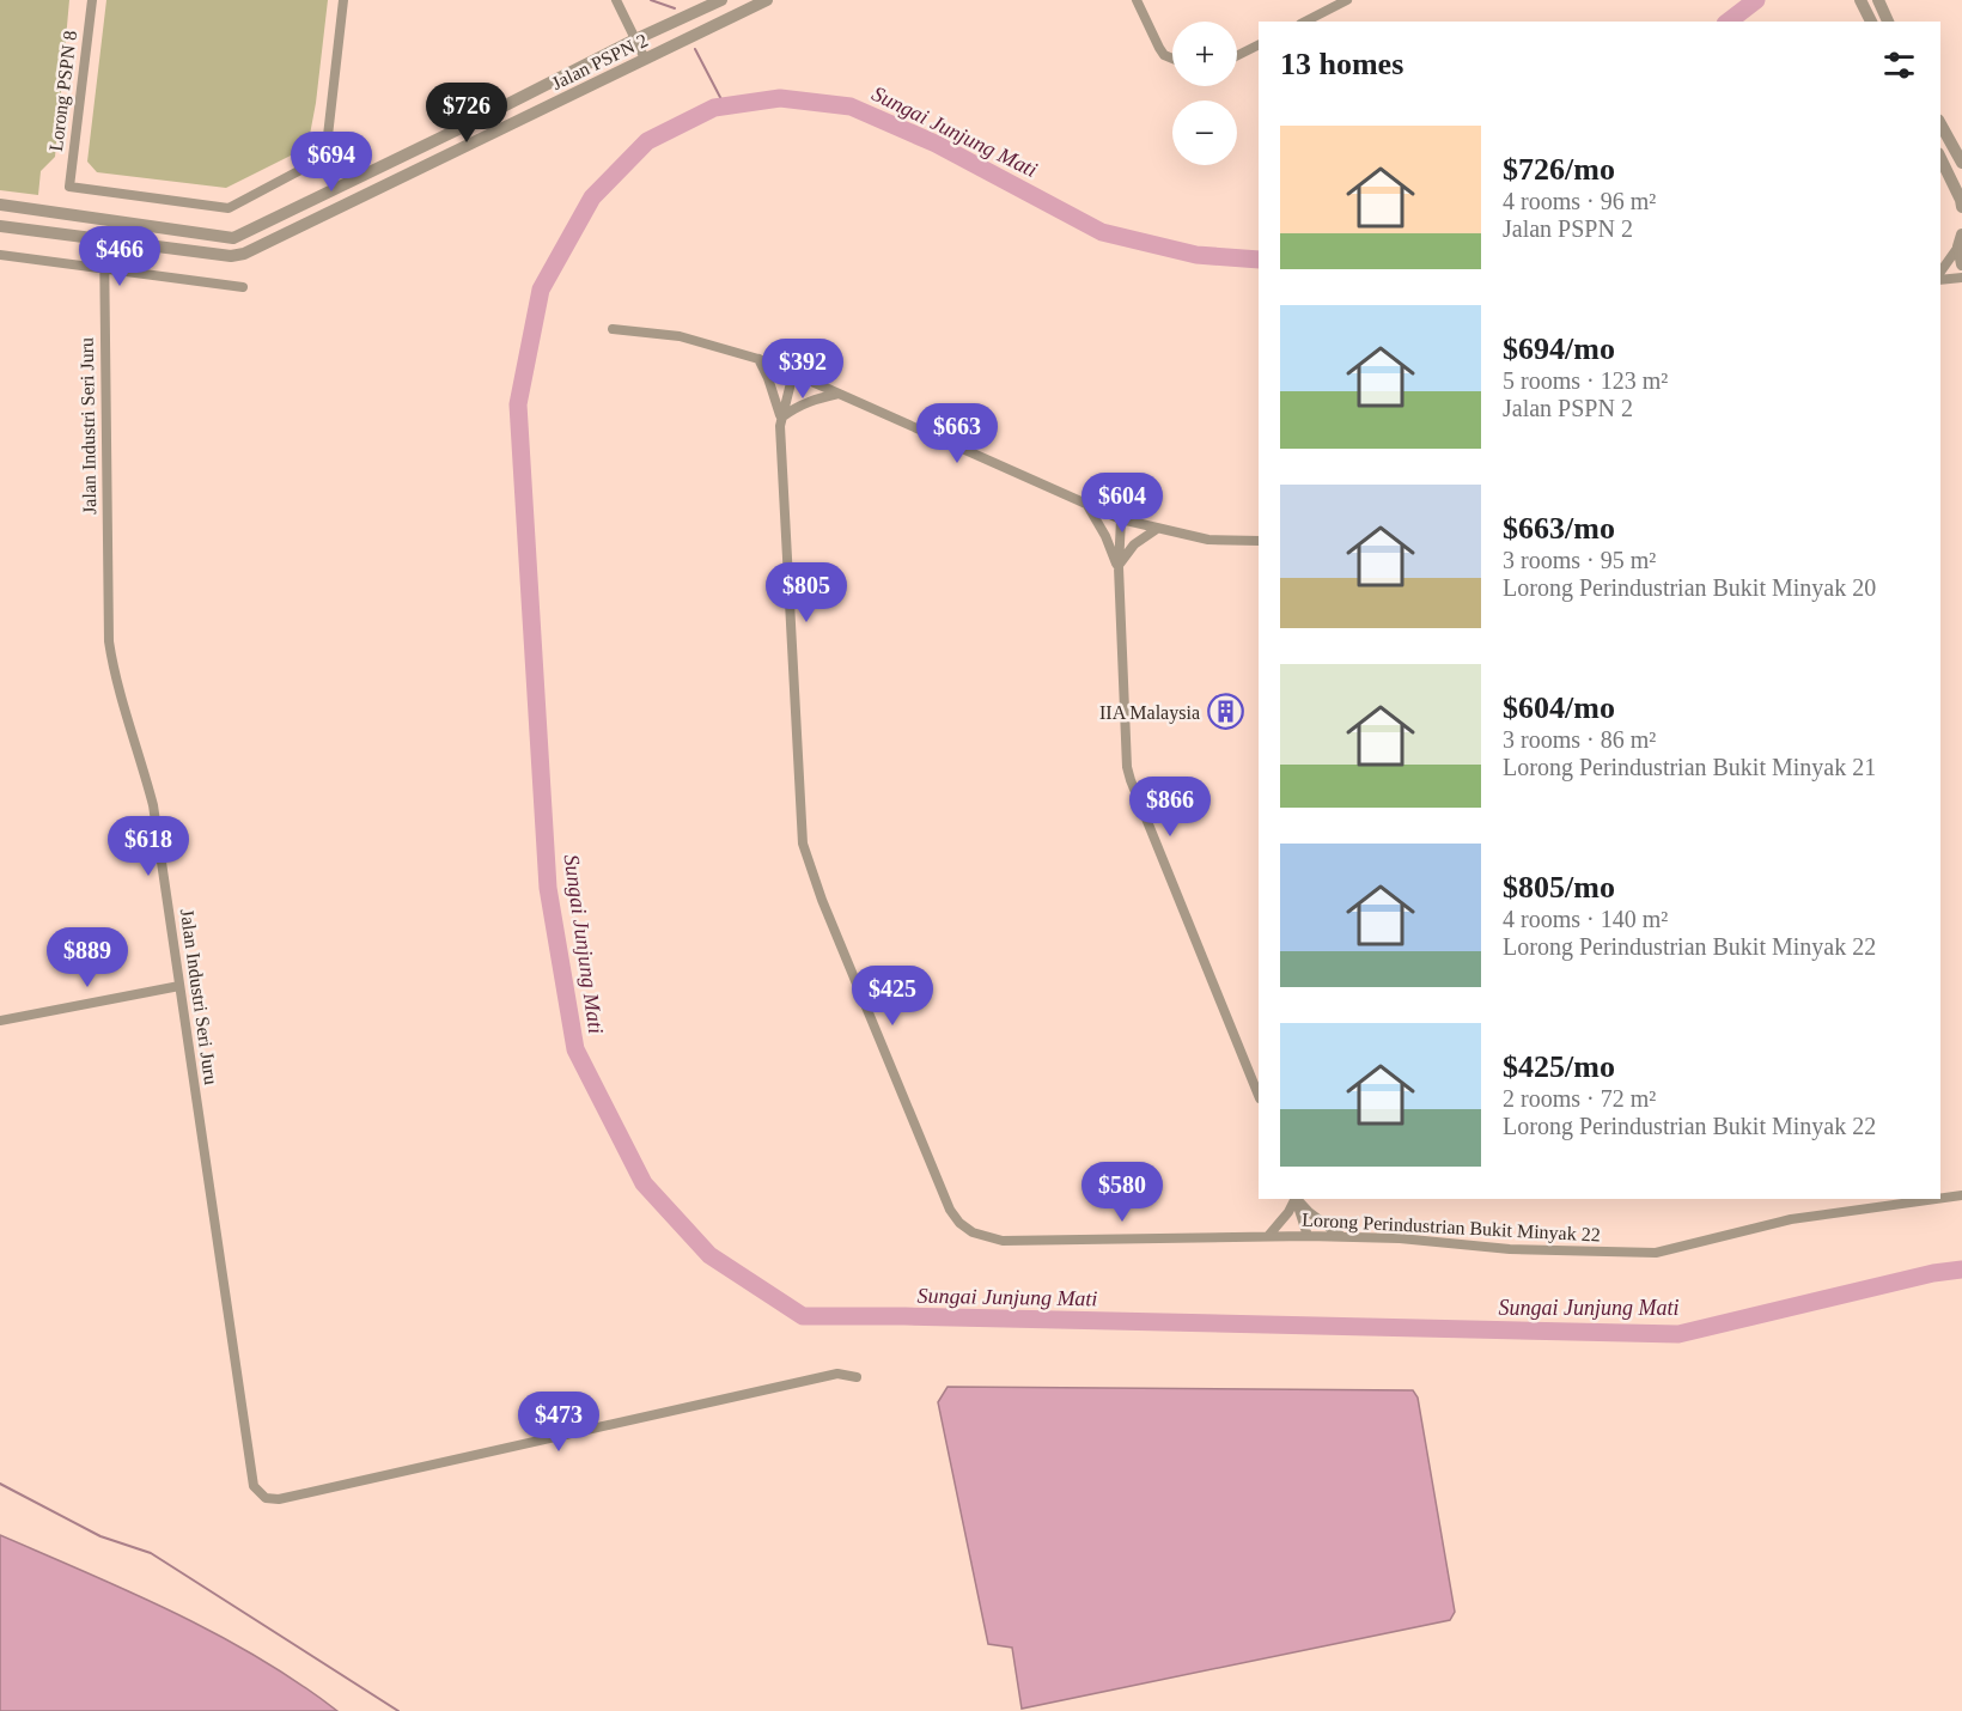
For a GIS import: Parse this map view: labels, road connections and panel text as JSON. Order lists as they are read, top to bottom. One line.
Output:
{"streets":{"street":["Jalan PSPN 2","Lorong PSPN 8","Jalan Industri Seri Juru","Lorong Perindustrian Bukit Minyak 22"]},"crossings":[["Jalan PSPN 2","Jalan Industri Seri Juru"]],"water":["Sungai Junjung Mati"],"places":{"building":["IIA Malaysia"]},"page":{"map_buttons":["+","−"],"heading":"13 homes","price":["$726","$694","$466","$392","$663","$604","$805","$866","$618","$889","$425","$580","$473"],"list":[{"name":"$726/mo","note":"4 rooms · 96 m² · Jalan PSPN 2"},{"name":"$694/mo","note":"5 rooms · 123 m² · Jalan PSPN 2"},{"name":"$663/mo","note":"3 rooms · 95 m² · Lorong Perindustrian Bukit Minyak 20"},{"name":"$604/mo","note":"3 rooms · 86 m² · Lorong Perindustrian Bukit Minyak 21"},{"name":"$805/mo","note":"4 rooms · 140 m² · Lorong Perindustrian Bukit Minyak 22"},{"name":"$425/mo","note":"2 rooms · 72 m² · Lorong Perindustrian Bukit Minyak 22"}]}}
